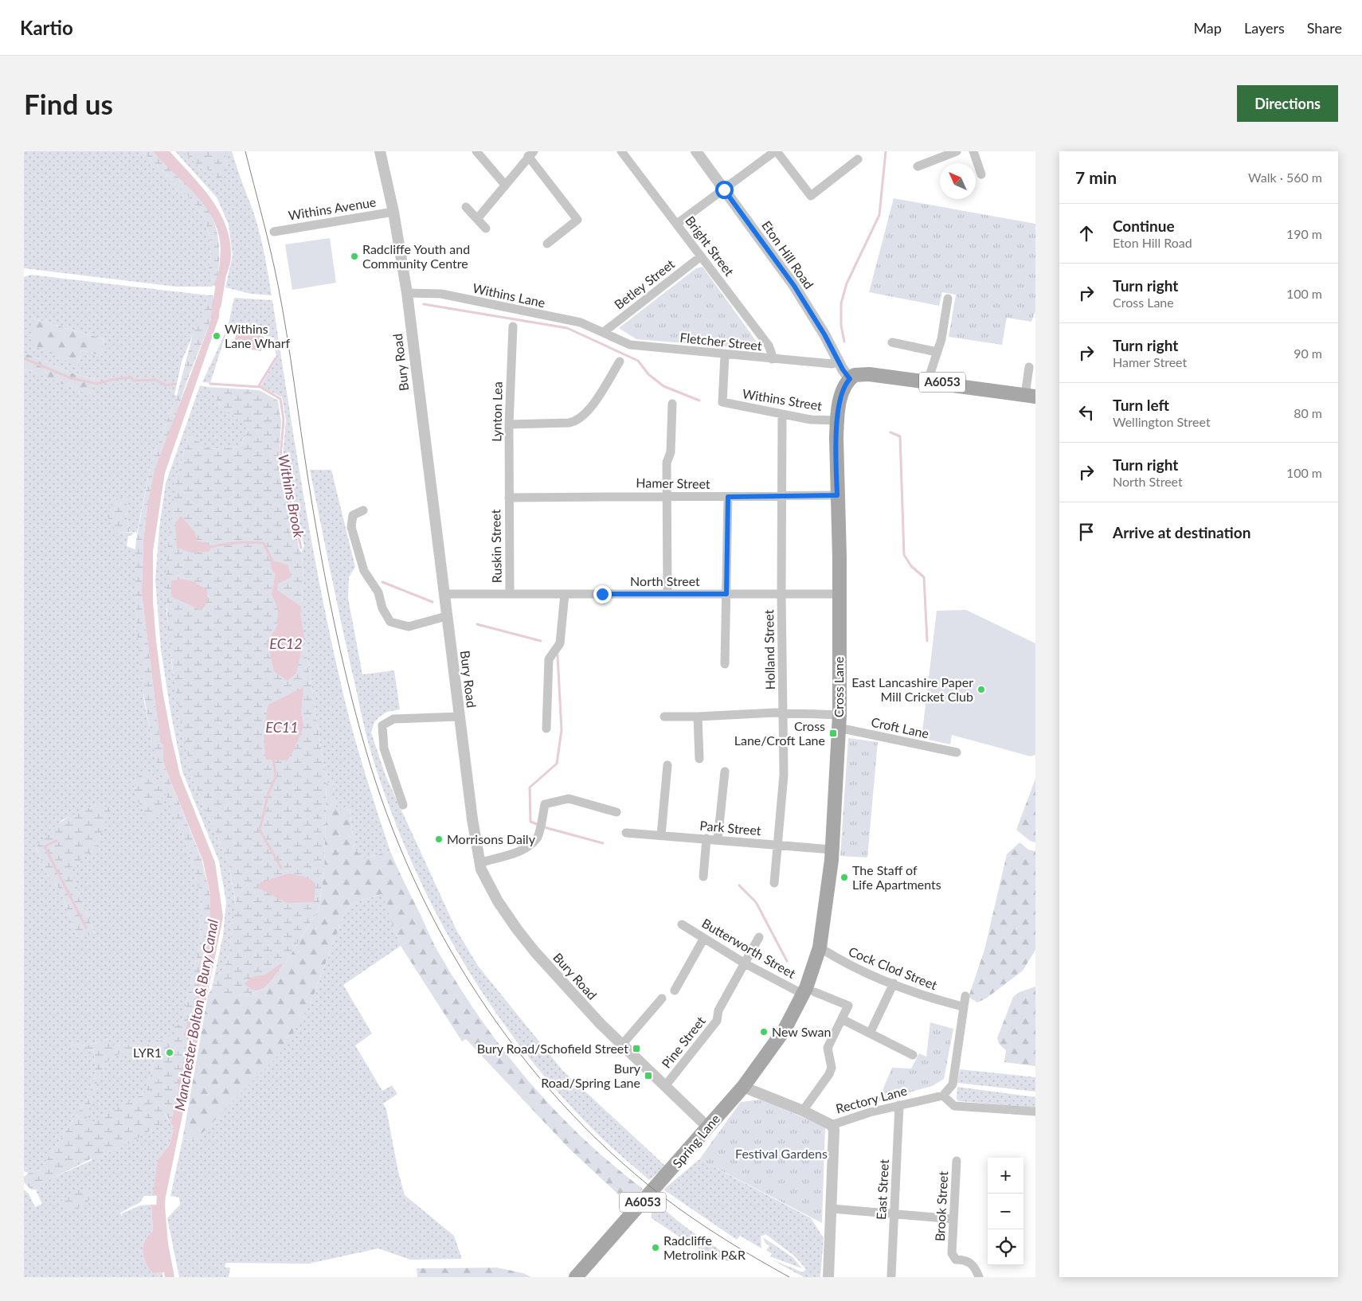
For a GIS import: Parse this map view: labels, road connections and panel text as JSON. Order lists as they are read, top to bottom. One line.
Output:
{"streets":{"main road":["A6053","Cross Lane","Spring Lane"],"street":["Withins Avenue","Bright Street","Eton Hill Road","Betley Street","Withins Lane","Fletcher Street","Bury Road","Withins Street","Lynton Lea","Hamer Street","Ruskin Street","North Street","Holland Street","Croft Lane","Park Street","Butterworth Street","Cock Clod Street","Pine Street","Rectory Lane","East Street","Brook Street"]},"crossings":[["Withins Avenue","Bury Road"],["Bright Street","Betley Street"],["Bright Street","Fletcher Street"],["Eton Hill Road","Fletcher Street"],["Eton Hill Road","A6053"],["Eton Hill Road","Cross Lane"],["Betley Street","Withins Lane"],["Betley Street","Fletcher Street"],["Withins Lane","Fletcher Street"],["Withins Lane","Bury Road"],["Fletcher Street","Withins Street"],["Bury Road","North Street"],["Bury Road","Pine Street"],["Bury Road","Spring Lane"],["A6053","Cross Lane"],["Withins Street","Holland Street"],["Withins Street","Cross Lane"],["Lynton Lea","Hamer Street"],["Lynton Lea","Ruskin Street"],["Hamer Street","Ruskin Street"],["Hamer Street","Holland Street"],["Hamer Street","Cross Lane"],["Ruskin Street","North Street"],["North Street","Holland Street"],["North Street","Cross Lane"],["Holland Street","Croft Lane"],["Holland Street","Park Street"],["Cross Lane","Croft Lane"],["Cross Lane","Park Street"],["Cross Lane","Butterworth Street"],["Cross Lane","Cock Clod Street"],["Cross Lane","Spring Lane"],["Butterworth Street","Pine Street"],["Butterworth Street","Spring Lane"],["Rectory Lane","Spring Lane"],["Rectory Lane","East Street"]],"water":["Withins Brook","EC12","EC11","Manchester Bolton & Bury Canal"],"parks":["Festival Gardens"],"places":{"other":["Radcliffe Youth and Community Centre","Withins Lane Wharf","East Lancashire Paper Mill Cricket Club","Morrisons Daily","The Staff of Life Apartments","New Swan","LYR1","Radcliffe Metrolink P&R"],"transit":["Cross Lane/Croft Lane","Bury Road/Schofield Street","Bury Road/Spring Lane"]},"north":"top left","page":{"header":"Kartio","nav":["Map","Layers","Share"],"buttons":"Directions","title":"Find us","heading":["7 min","Walk · 560 m"],"list":[["Continue","Eton Hill Road","190 m"],["Turn right","Cross Lane","100 m"],["Turn right","Hamer Street","90 m"],["Turn left","Wellington Street","80 m"],["Turn right","North Street","100 m"],"Arrive at destination"],"map_buttons":["+","−"]}}
